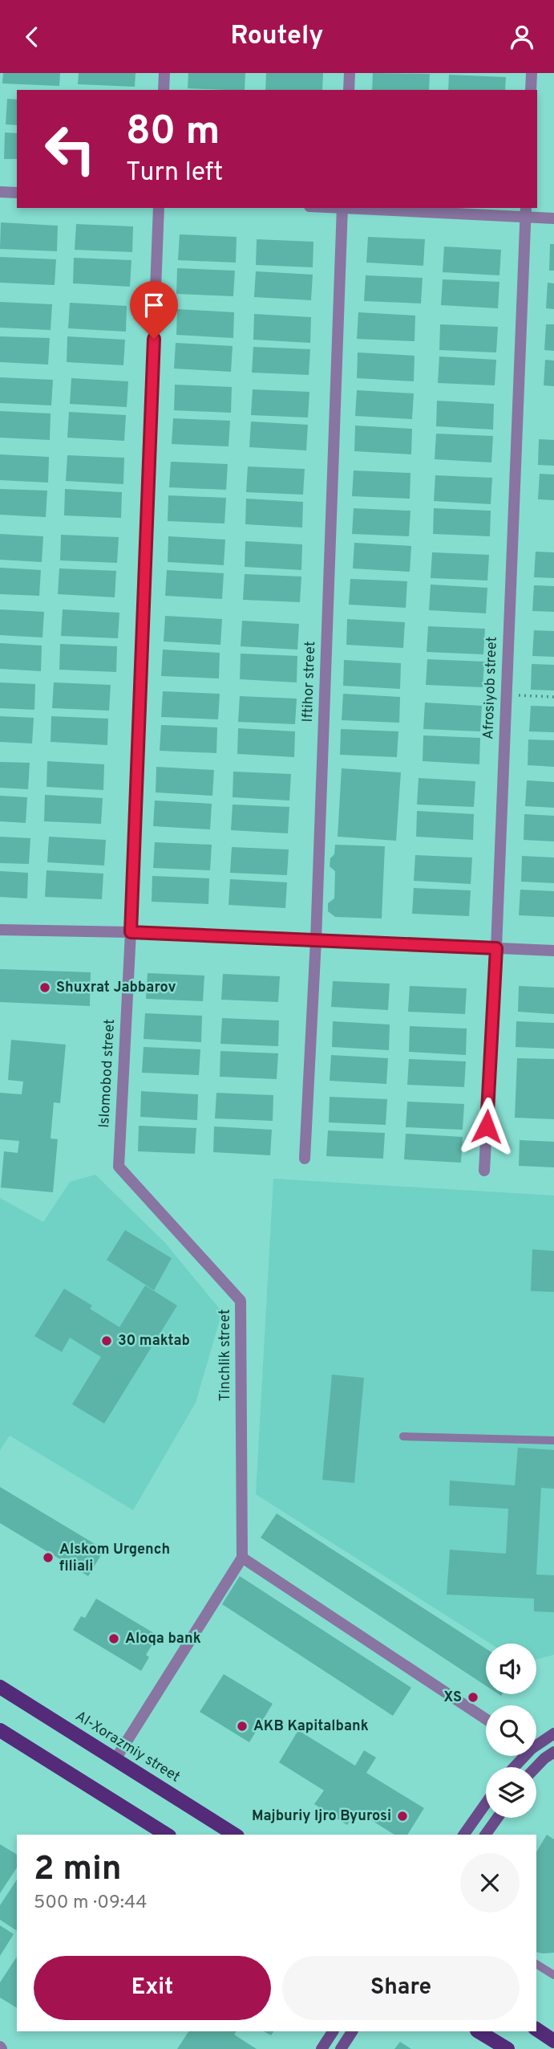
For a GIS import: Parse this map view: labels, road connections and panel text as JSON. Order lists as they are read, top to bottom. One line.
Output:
{"streets":{"main road":["Al-Xorazmiy street"],"street":["Iftihor street","Afrosiyob street","Islomobod street","Tinchlik street"]},"crossings":[["Islomobod street","Tinchlik street"]],"places":["Shuxrat Jabbarov","30 maktab","Alskom Urgench filiali","Aloqa bank","XS","AKB Kapitalbank","Majburiy Ijro Byurosi"],"page":{"header":"Routely","turn":["80 m","Turn left"],"heading":["2 min","500 m · 09:44"],"buttons":["Exit","Share"]}}
